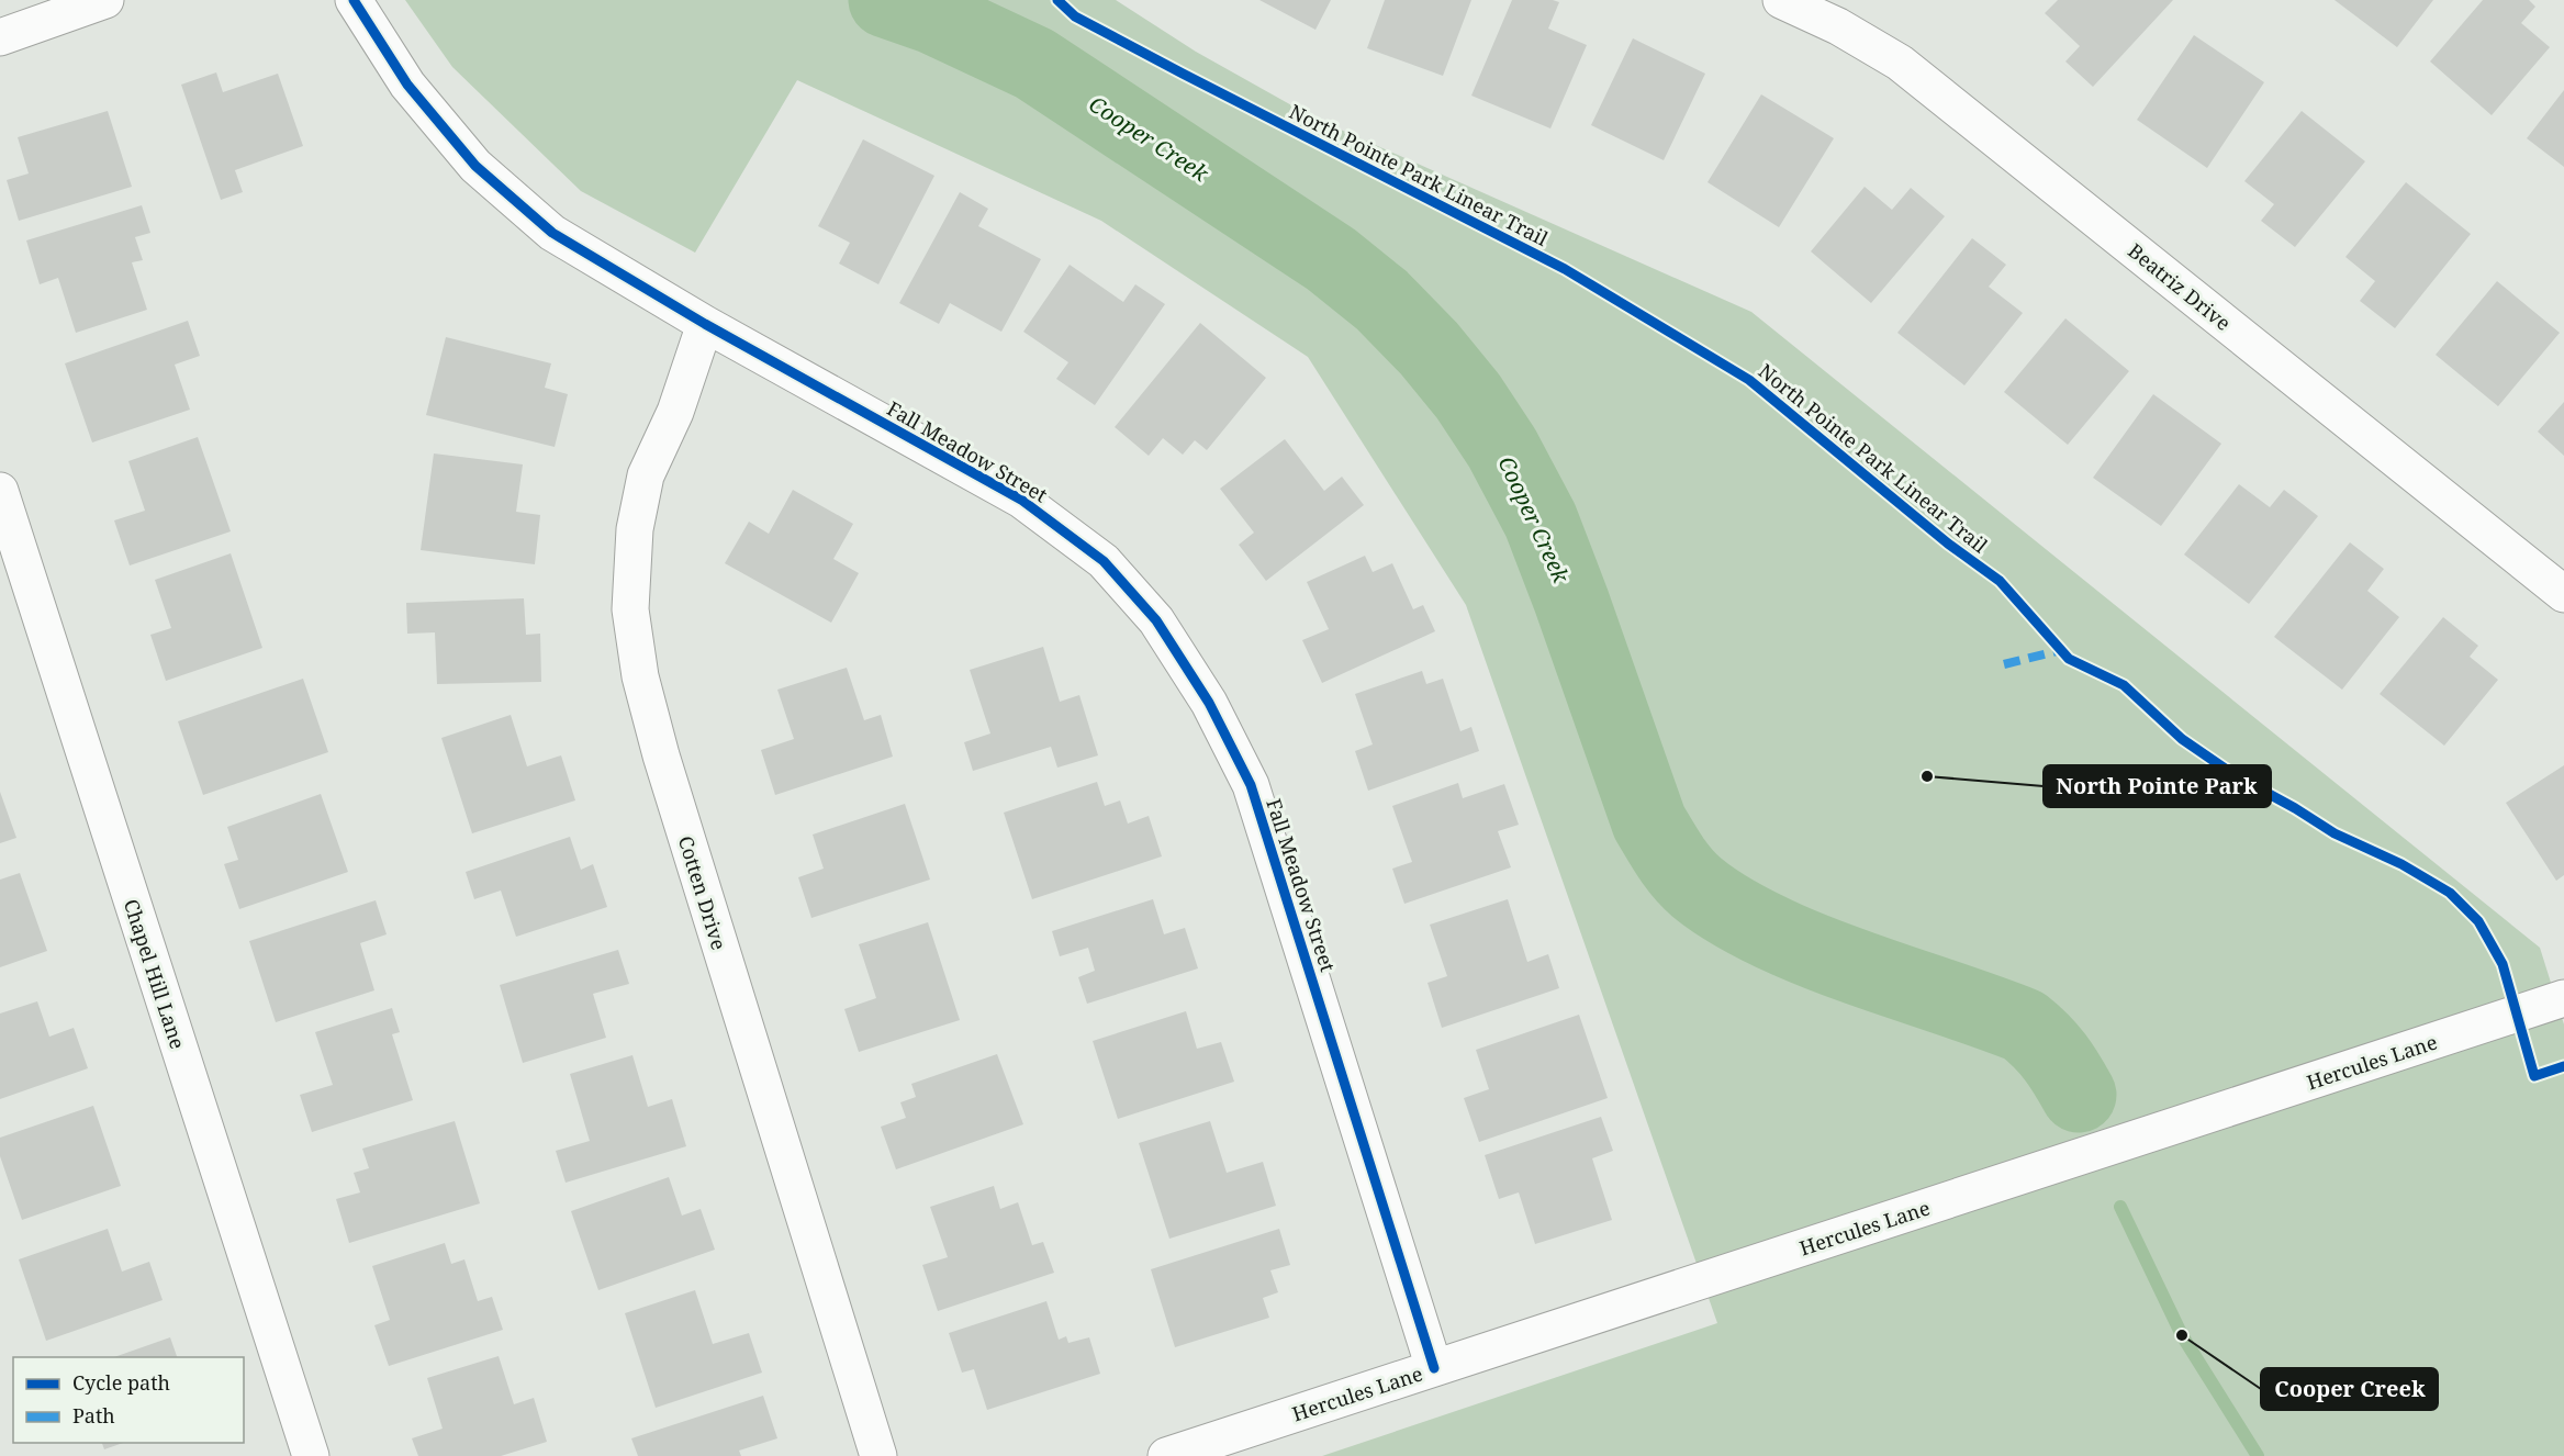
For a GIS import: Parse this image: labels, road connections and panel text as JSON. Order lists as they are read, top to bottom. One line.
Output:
{"streets":{"street":["Beatriz Drive","Fall Meadow Street","Cotten Drive","Chapel Hill Lane","Hercules Lane"],"cycle path":["North Pointe Park Linear Trail"]},"crossings":[["Fall Meadow Street","Cotten Drive"],["Fall Meadow Street","Hercules Lane"]],"water":["Cooper Creek"],"places":["North Pointe Park","Cooper Creek"],"legend":["Cycle path","Path"]}
